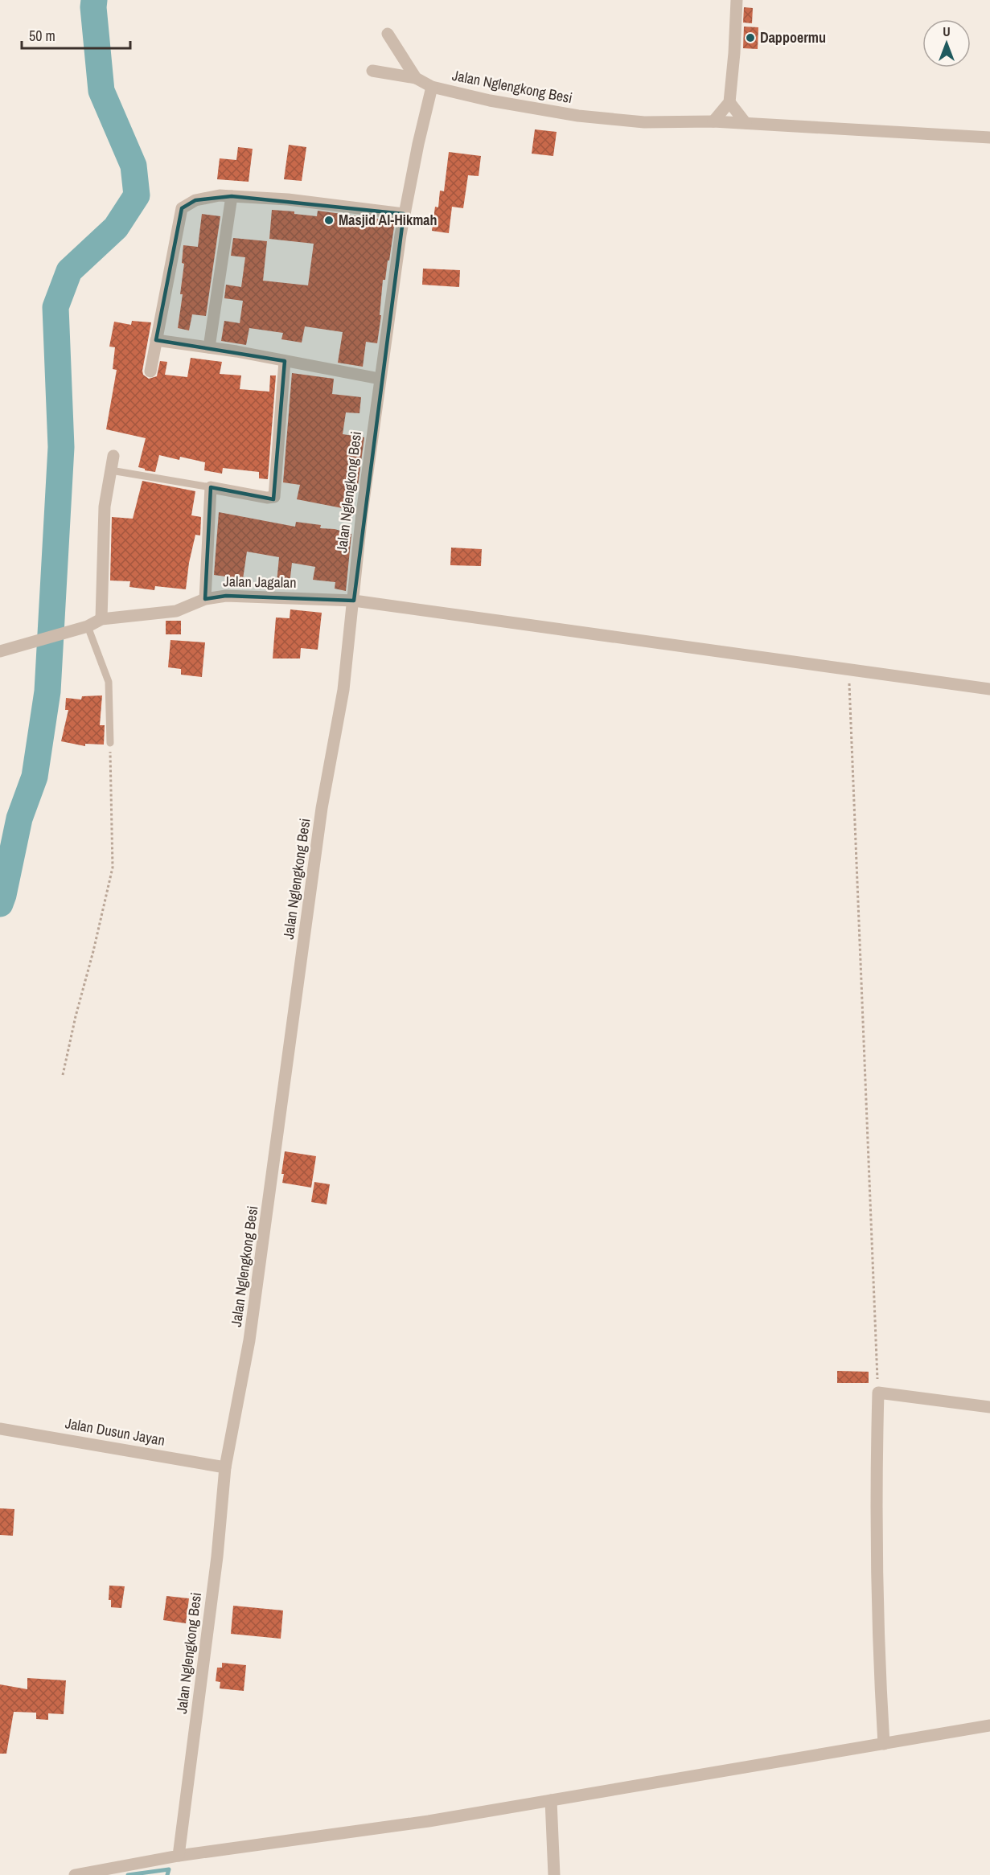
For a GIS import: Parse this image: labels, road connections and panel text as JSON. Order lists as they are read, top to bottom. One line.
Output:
{"streets":{"street":["Jalan Nglengkong Besi","Jalan Jagalan","Jalan Dusun Jayan"]},"crossings":[["Jalan Nglengkong Besi","Jalan Jagalan"],["Jalan Nglengkong Besi","Jalan Dusun Jayan"]],"places":["Dappoermu","Masjid Al-Hikmah"],"scale_bar":"50 m","north":"top"}
